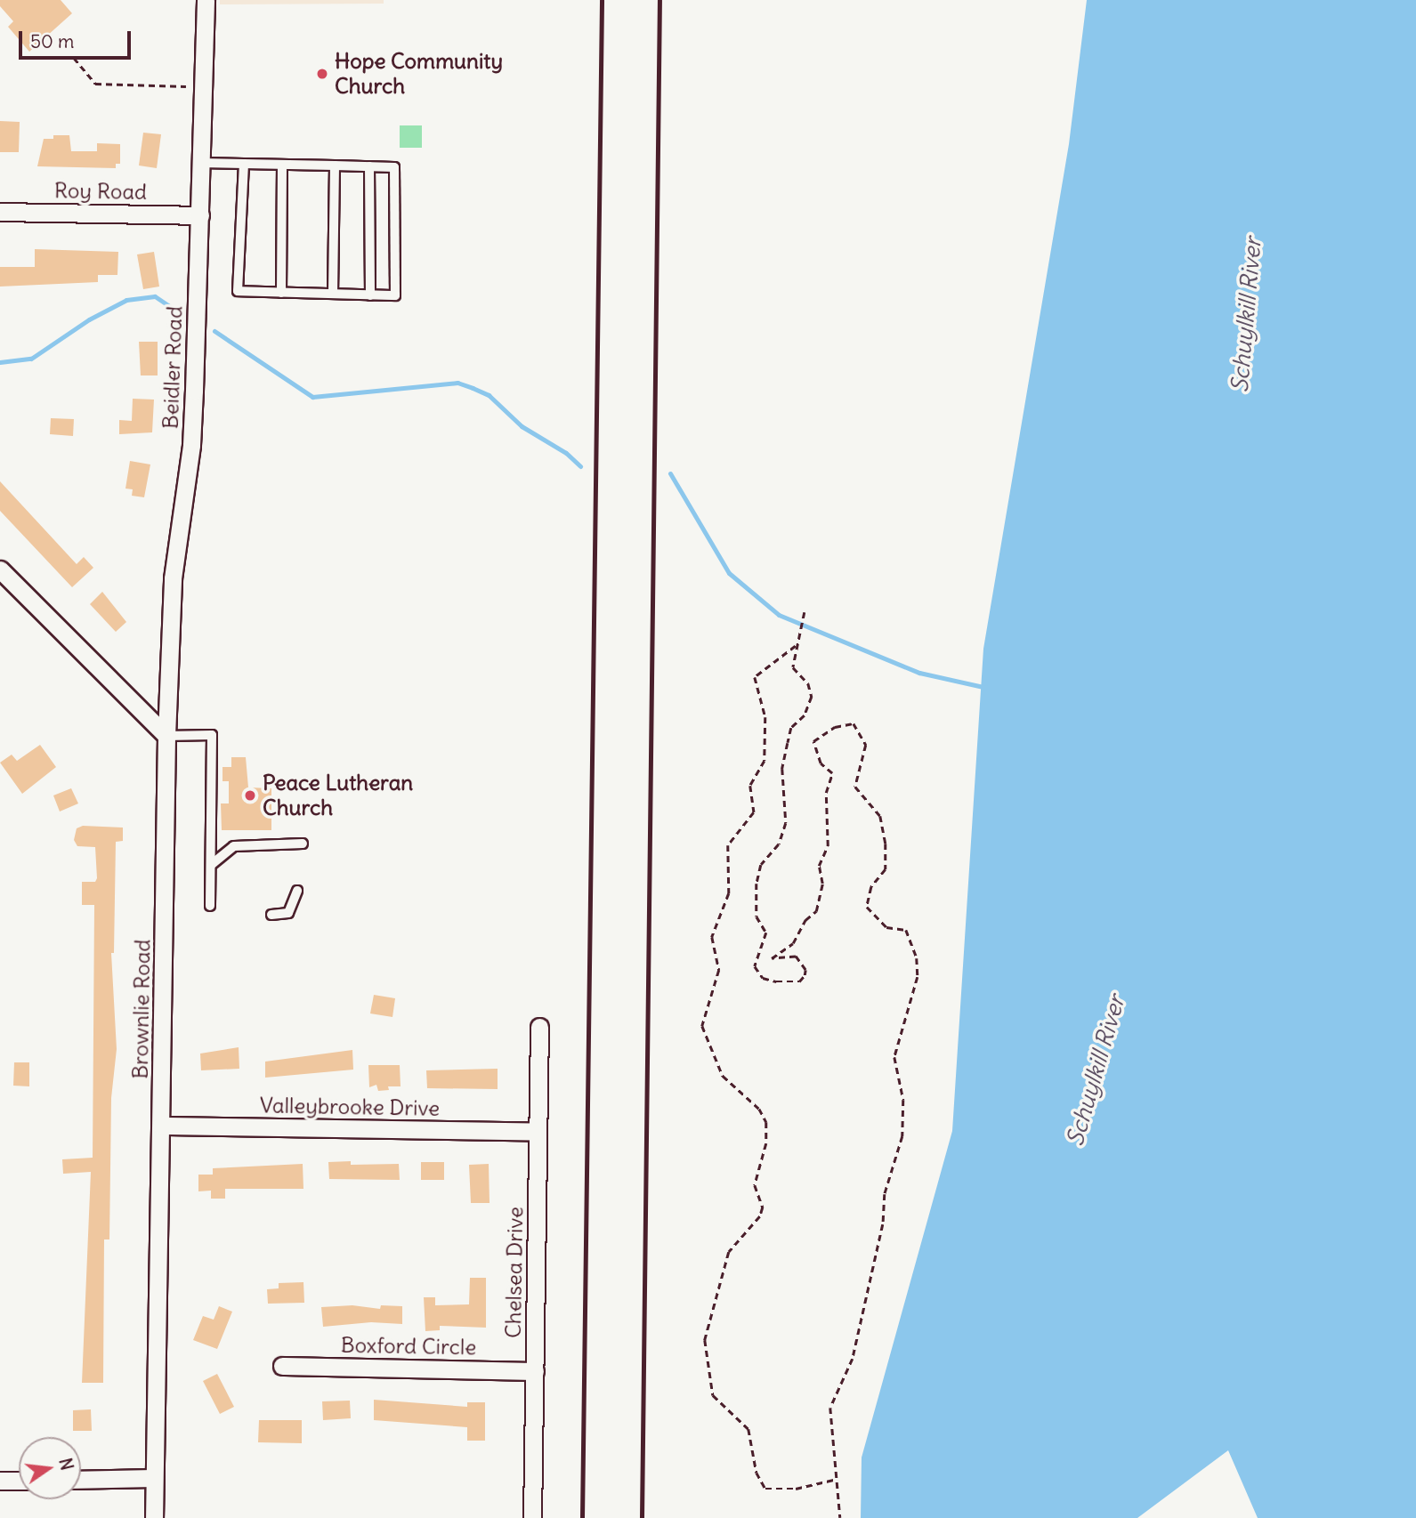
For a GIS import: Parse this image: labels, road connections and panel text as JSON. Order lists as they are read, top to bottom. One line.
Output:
{"streets":{"street":["Roy Road","Beidler Road","Brownlie Road","Valleybrooke Drive","Chelsea Drive","Boxford Circle"]},"crossings":[["Roy Road","Beidler Road"],["Beidler Road","Brownlie Road"],["Brownlie Road","Valleybrooke Drive"],["Valleybrooke Drive","Chelsea Drive"],["Chelsea Drive","Boxford Circle"]],"water":["Schuylkill River"],"places":["Hope Community Church","Peace Lutheran Church"],"scale_bar":"50 m","north":"right"}
